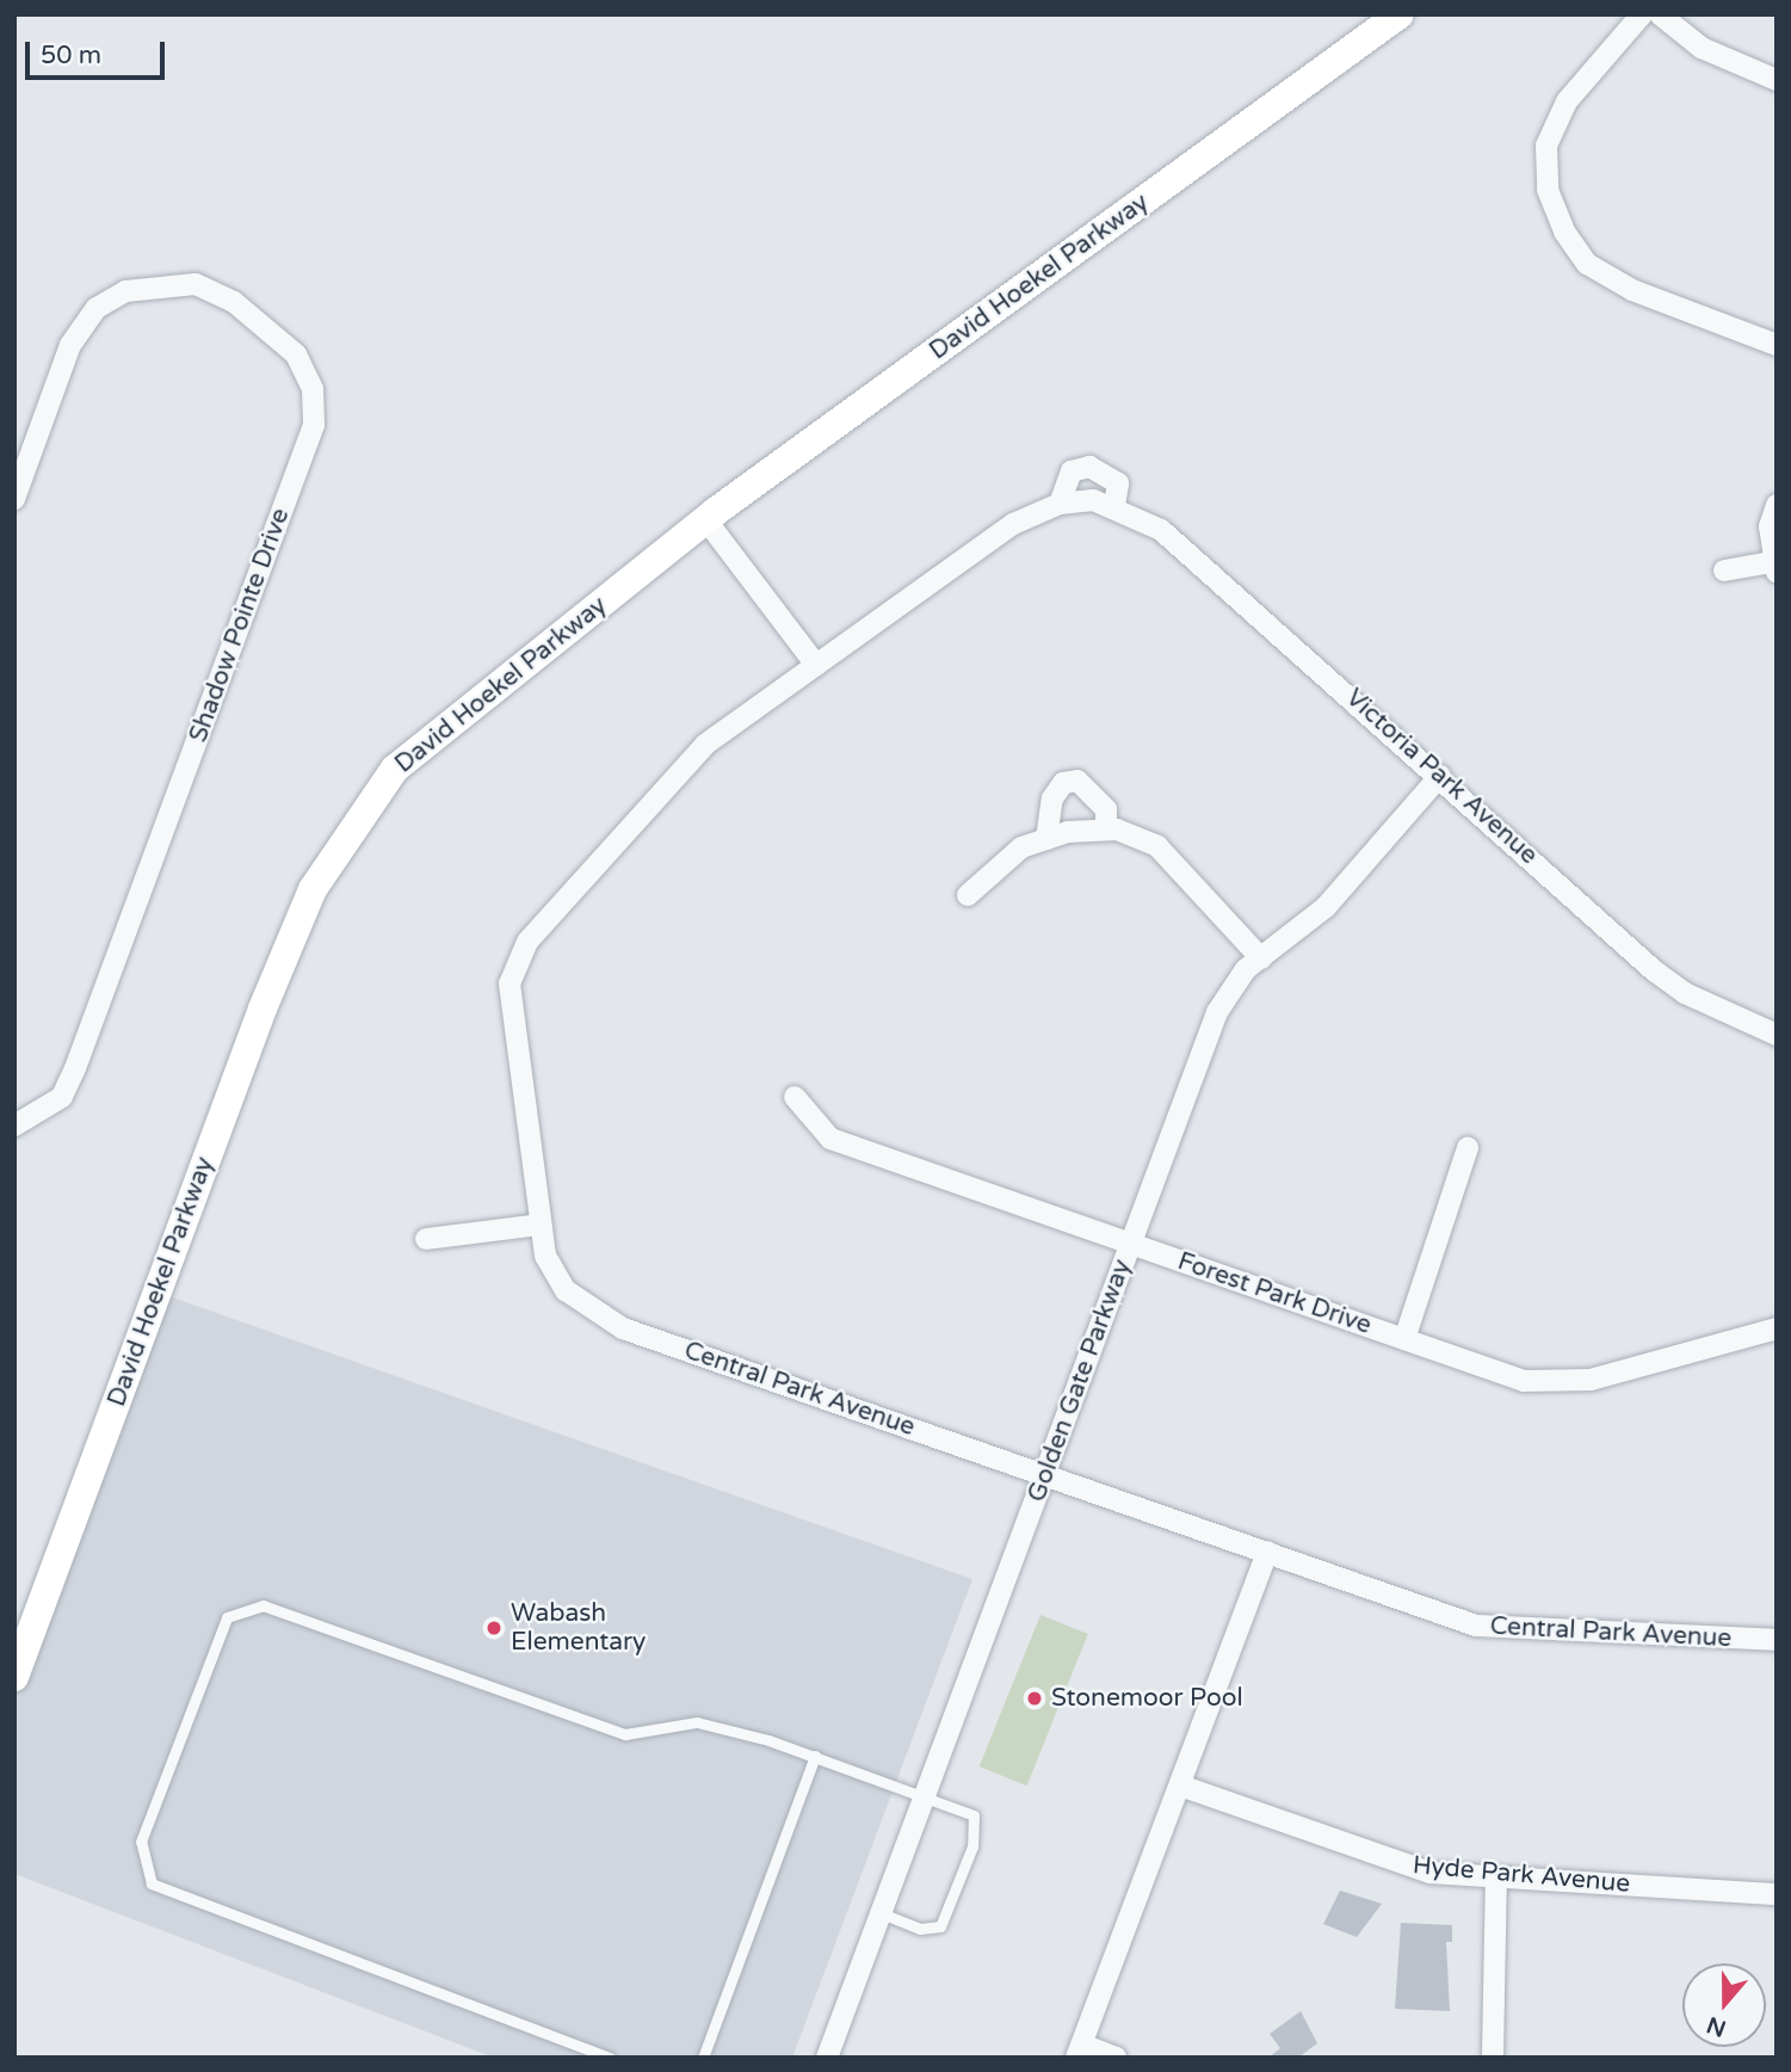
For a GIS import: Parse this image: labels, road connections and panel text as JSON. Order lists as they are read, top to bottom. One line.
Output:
{"streets":{"main road":["David Hoekel Parkway"],"street":["Shadow Pointe Drive","Victoria Park Avenue","Forest Park Drive","Golden Gate Parkway","Central Park Avenue","Hyde Park Avenue"]},"crossings":[["Victoria Park Avenue","Golden Gate Parkway"],["Victoria Park Avenue","Central Park Avenue"],["Forest Park Drive","Golden Gate Parkway"],["Golden Gate Parkway","Central Park Avenue"]],"places":["Wabash Elementary","Stonemoor Pool"],"scale_bar":"50 m","north":"bottom"}
